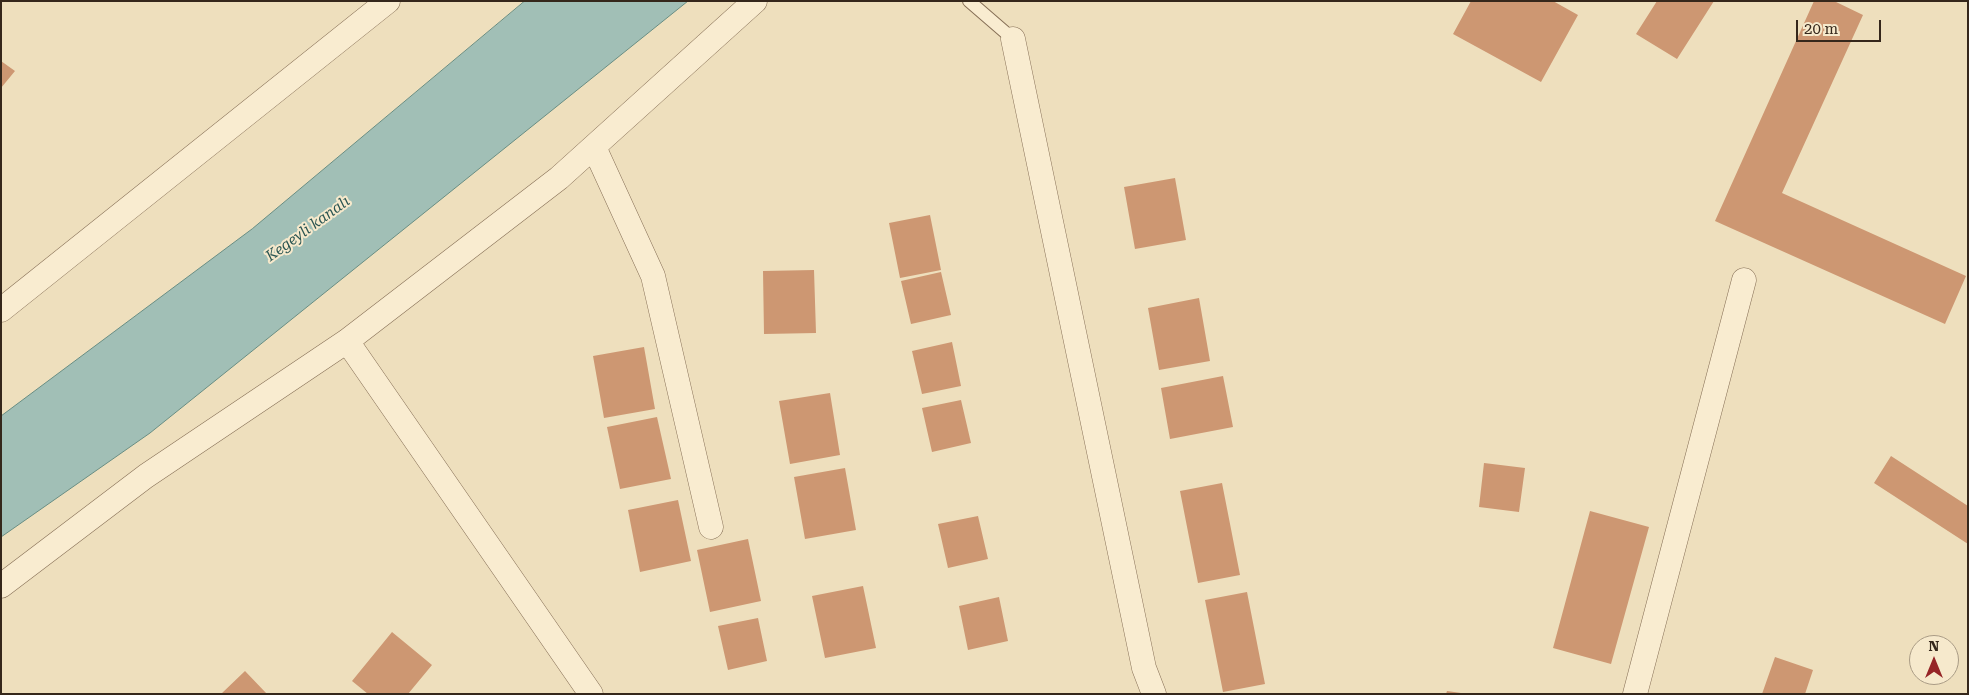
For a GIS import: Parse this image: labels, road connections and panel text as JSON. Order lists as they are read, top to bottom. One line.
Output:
{"water":["Kegeyli kanalı"],"scale_bar":"20 m","north":"top"}
